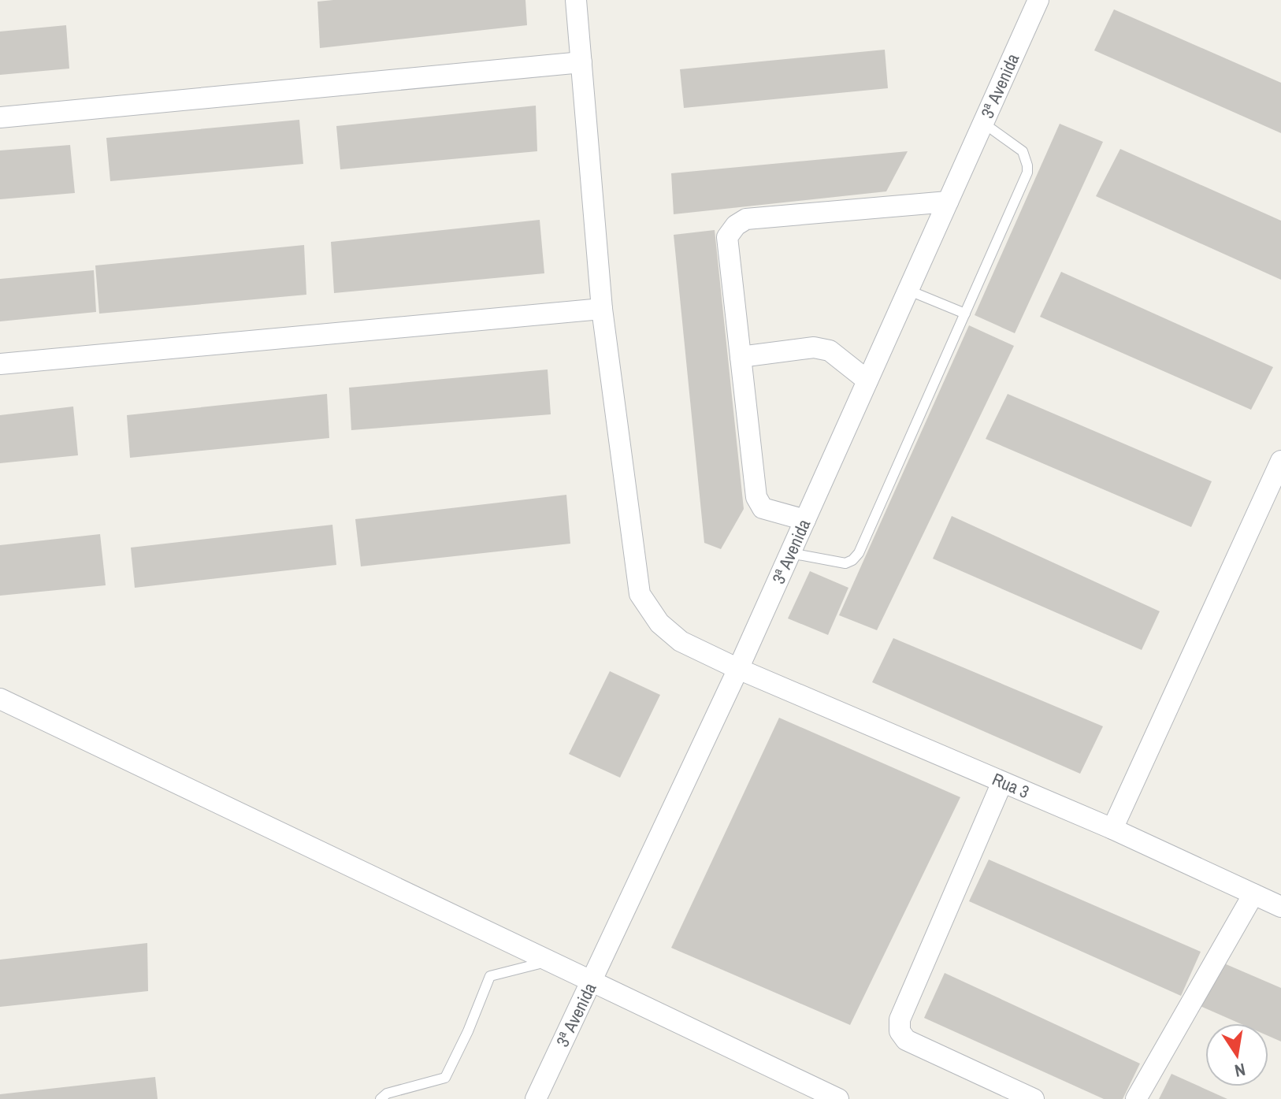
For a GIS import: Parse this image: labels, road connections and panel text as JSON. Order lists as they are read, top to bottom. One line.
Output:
{"streets":{"street":["3ª Avenida","Rua 3"]},"crossings":[["3ª Avenida","Rua 3"]],"north":"bottom"}
